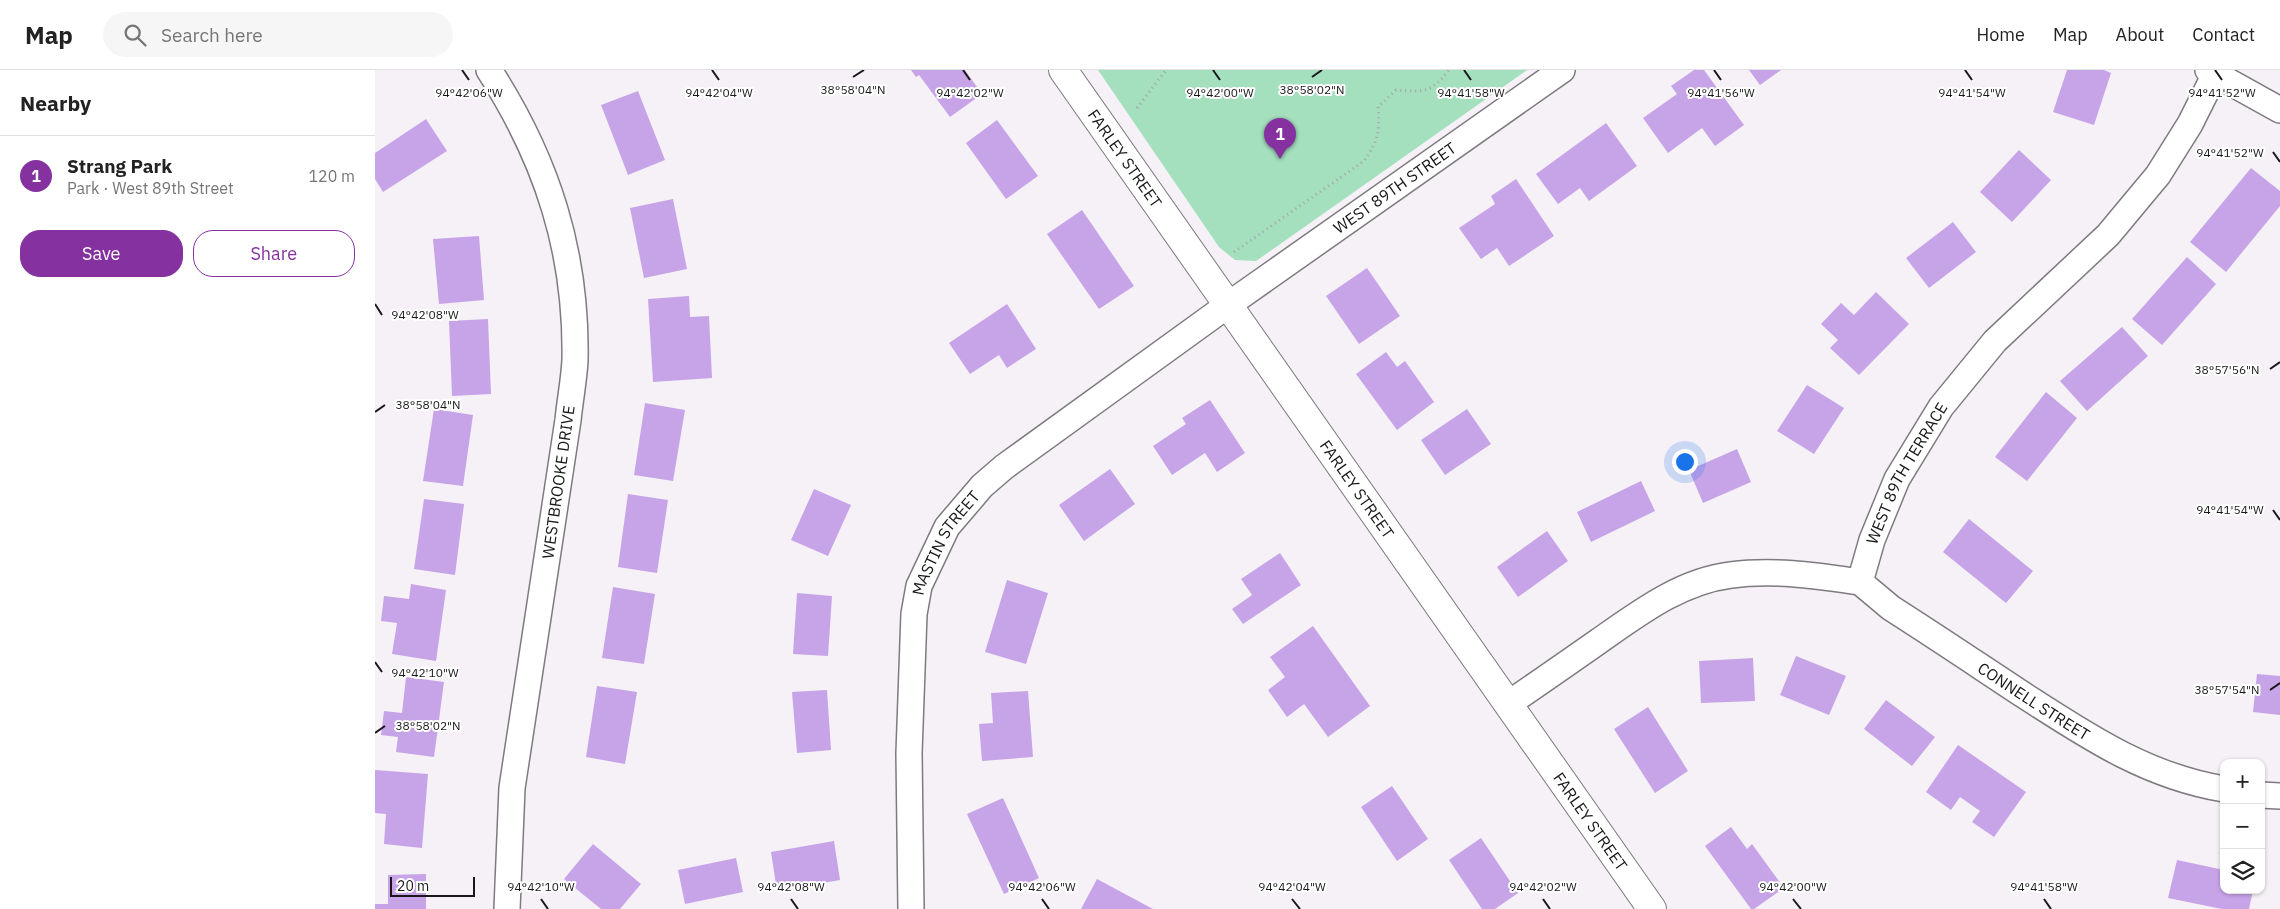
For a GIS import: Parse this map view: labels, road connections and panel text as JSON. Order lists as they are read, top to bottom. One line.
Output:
{"streets":{"street":["FARLEY STREET","WEST 89TH STREET","WEST 89TH TERRACE","WESTBROOKE DRIVE","MASTIN STREET","CONNELL STREET"]},"crossings":[["FARLEY STREET","WEST 89TH STREET"],["FARLEY STREET","MASTIN STREET"],["WEST 89TH STREET","MASTIN STREET"],["WEST 89TH TERRACE","CONNELL STREET"]],"scale_bar":"20 m","page":{"header":"Map","search":"Search here","nav":["Home","Map","About","Contact"],"heading":"Nearby","pins":"1","list":[{"mark":"1","name":"Strang Park","note":"Park · West 89th Street","value":"120 m"}],"buttons":["Save","Share"],"map_buttons":["+","−"],"scale":"20 m"},"coordinates":["38°58'04\"N","38°58'02\"N","94°42'06\"W","94°42'04\"W","94°42'02\"W","94°42'00\"W","94°41'58\"W","94°41'56\"W","94°41'54\"W","94°41'52\"W","94°42'08\"W","38°57'56\"N","94°42'10\"W","38°57'54\"N"]}
